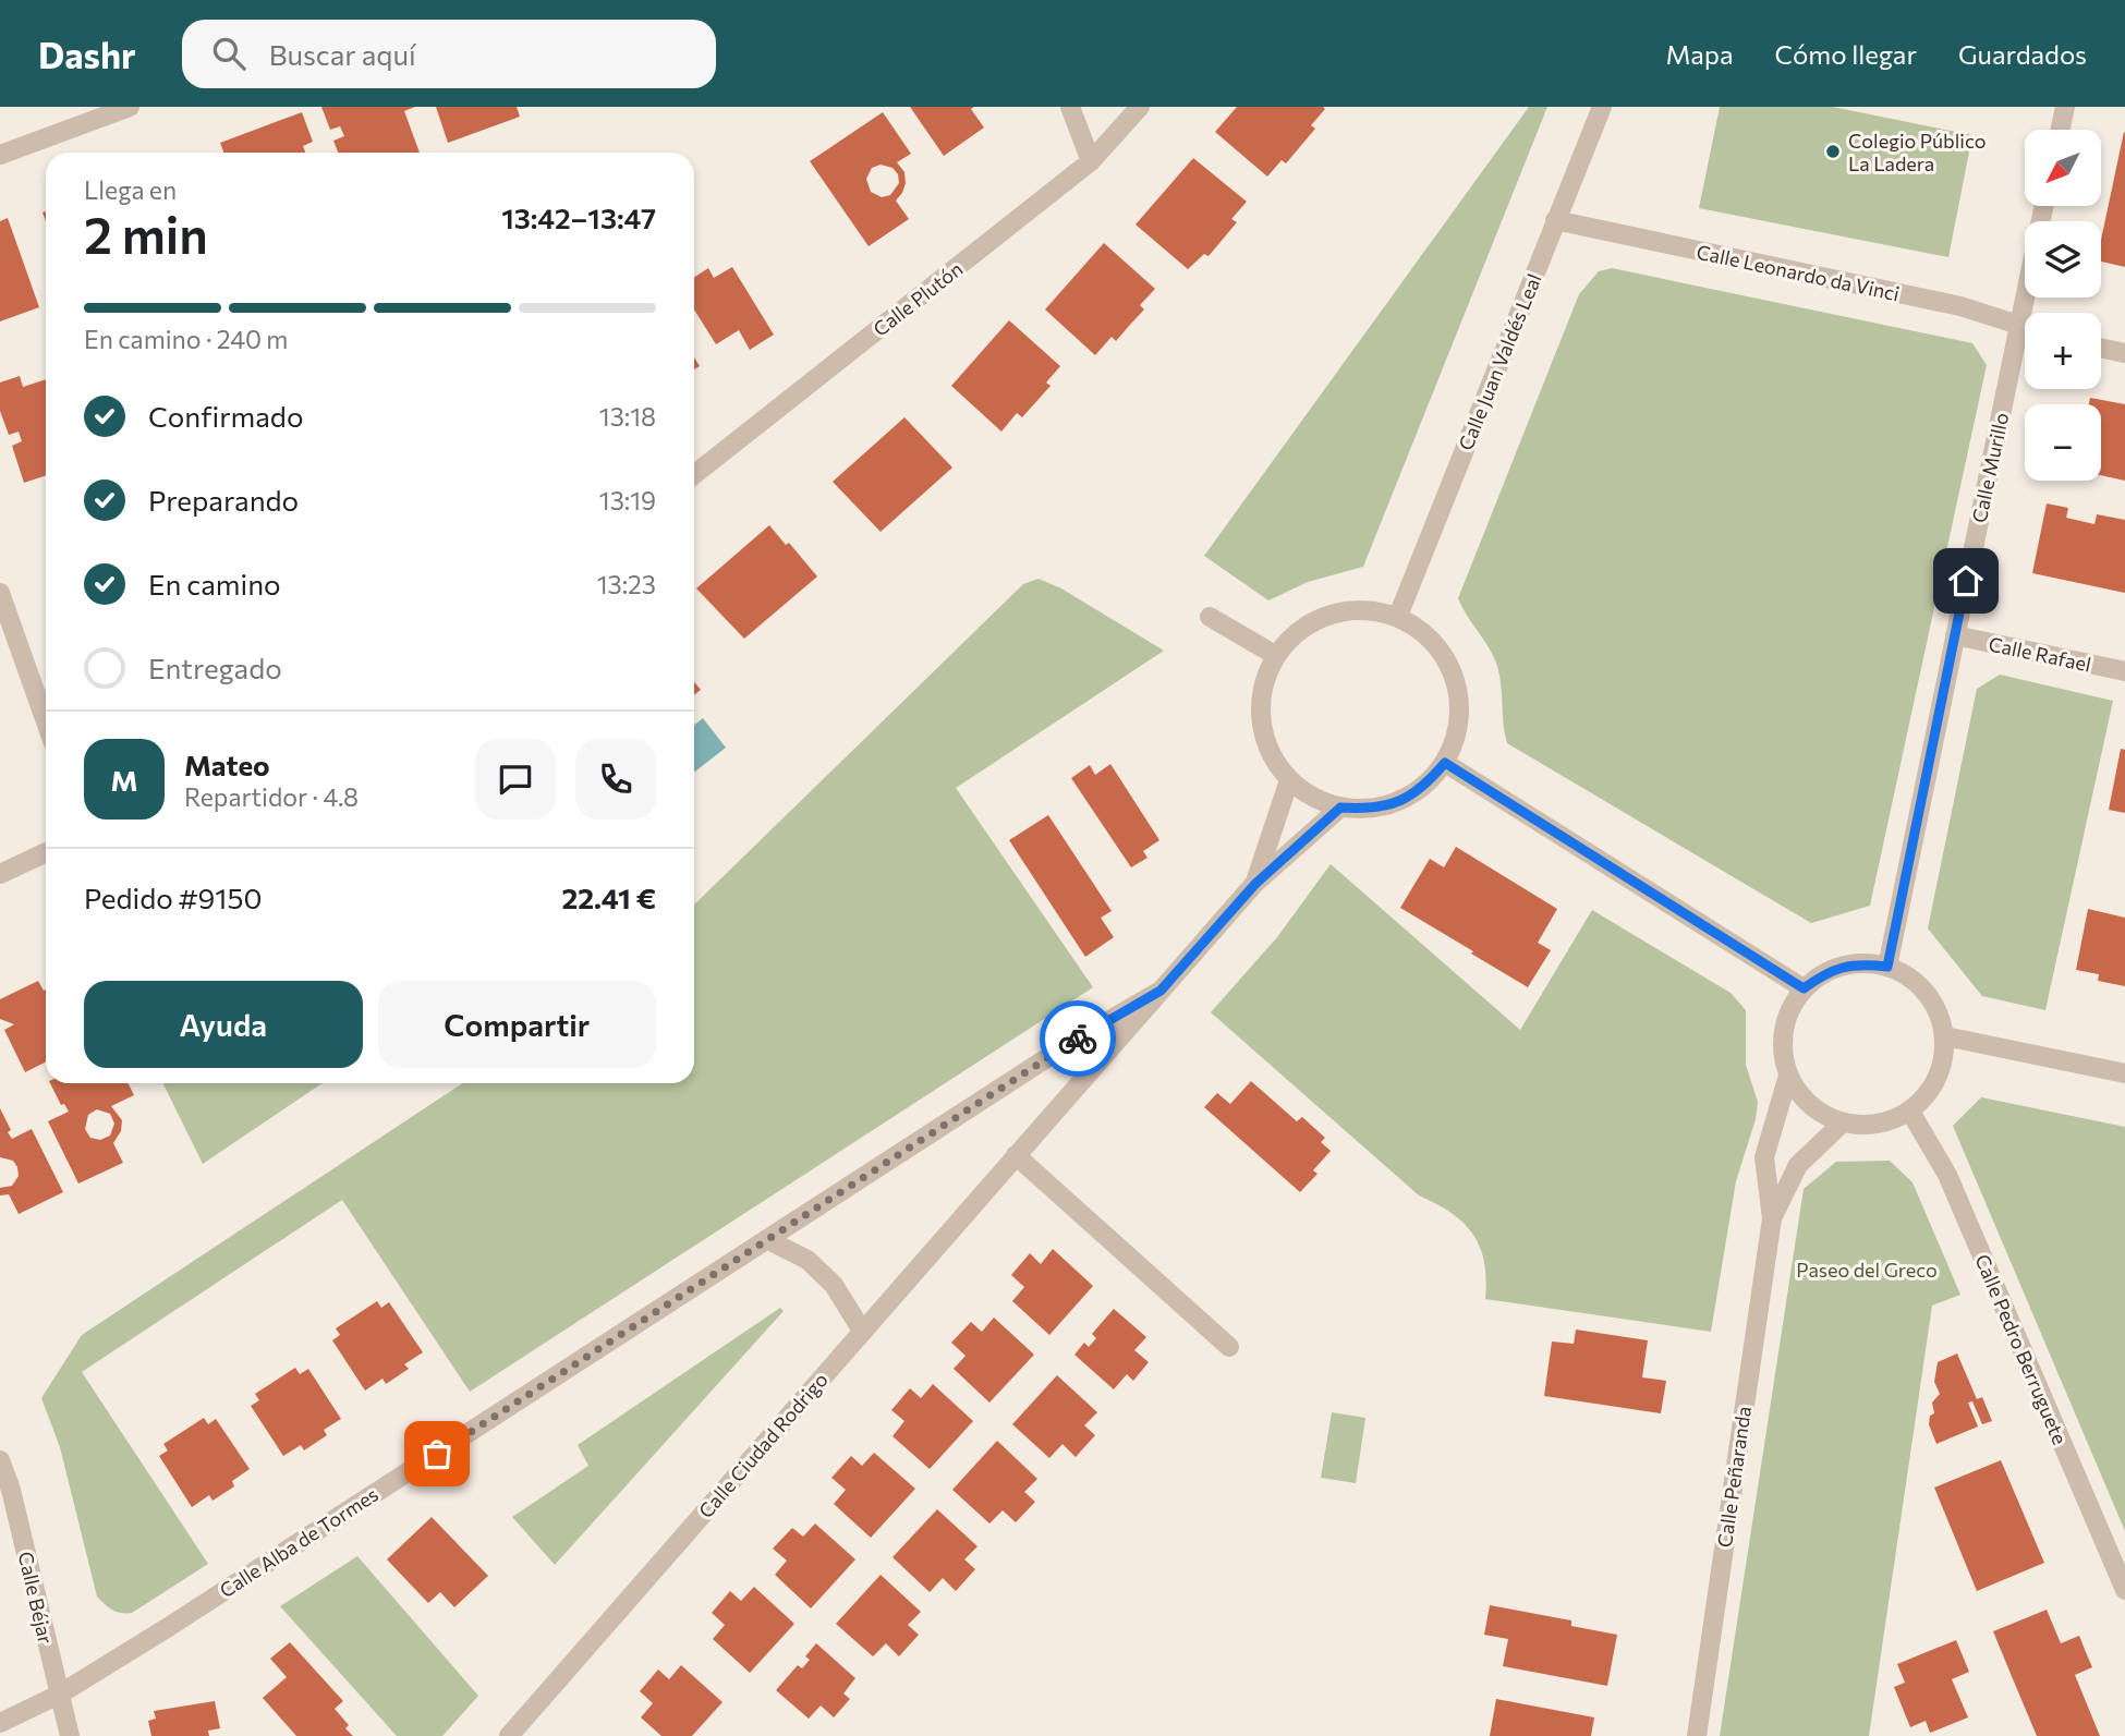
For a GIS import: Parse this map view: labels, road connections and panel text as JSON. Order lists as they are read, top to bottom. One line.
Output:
{"streets":{"street":["Calle Leonardo da Vinci","Calle Plutón","Calle Juan Valdés Leal","Calle Murillo","Calle Rafael","Calle Pedro Berruguete","Calle Ciudad Rodrigo","Calle Peñaranda","Calle Alba de Tormes","Calle Béjar"]},"crossings":[["Calle Leonardo da Vinci","Calle Juan Valdés Leal"],["Calle Juan Valdés Leal","Calle Ciudad Rodrigo"],["Calle Murillo","Calle Rafael"],["Calle Murillo","Calle Pedro Berruguete"],["Calle Murillo","Calle Peñaranda"],["Calle Pedro Berruguete","Calle Peñaranda"],["Calle Ciudad Rodrigo","Calle Alba de Tormes"],["Calle Alba de Tormes","Calle Béjar"]],"parks":["Paseo del Greco"],"places":["Colegio Público La Ladera"],"north":"bottom left","page":{"header":"Dashr","search":"Buscar aquí","nav":["Mapa","Cómo llegar","Guardados"],"map_buttons":["+","−"],"heading":["2 min","Llega en","13:42–13:47"],"panel":["Mateo","Repartidor · 4.8","Pedido #9150","22.41 €"],"bar":"En camino · 240 m","list":[["Confirmado","13:18"],["Preparando","13:19"],["En camino","13:23"],"Entregado"],"round":"M","buttons":["Ayuda","Compartir"]}}
